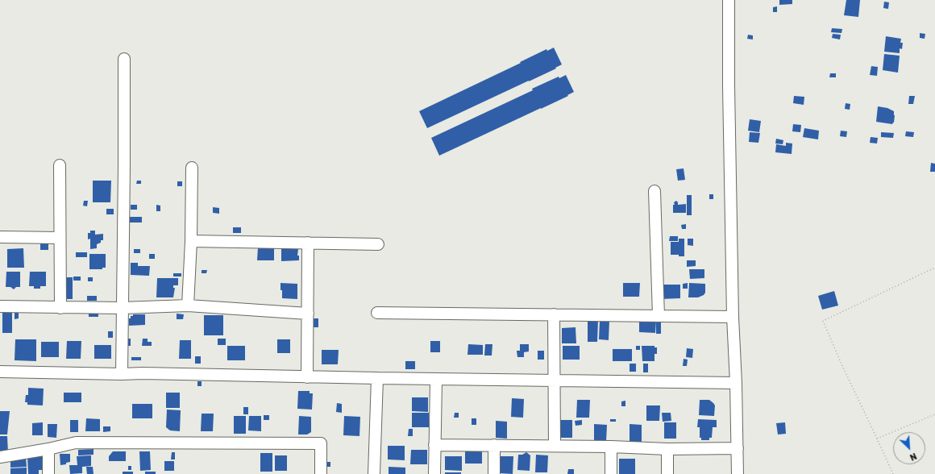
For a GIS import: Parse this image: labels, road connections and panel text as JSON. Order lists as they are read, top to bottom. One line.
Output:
{"north":"bottom right"}
